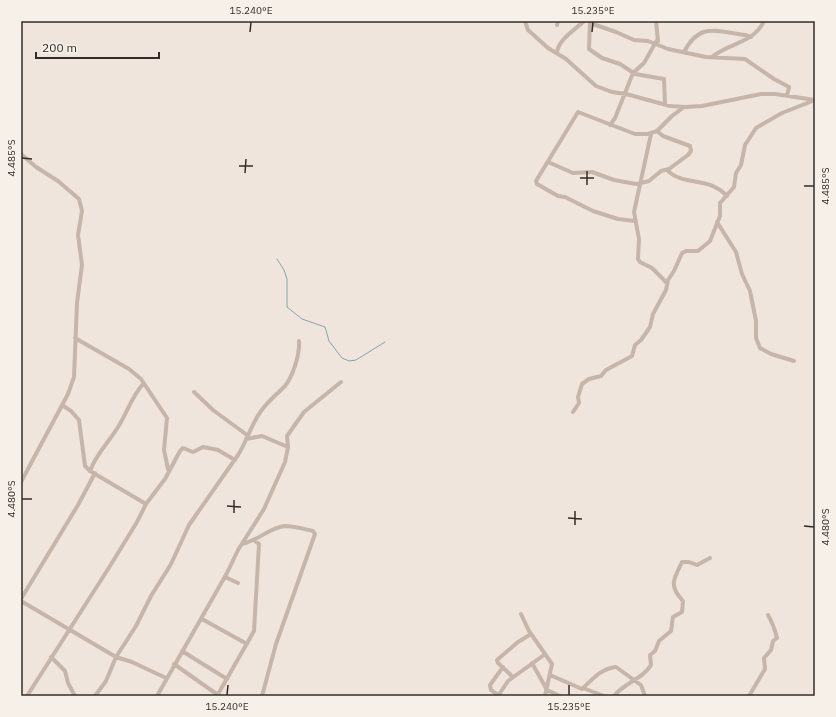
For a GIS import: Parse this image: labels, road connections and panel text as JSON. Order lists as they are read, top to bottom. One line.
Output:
{"scale_bar":"200 m","coordinates":["15.240°E","15.235°E","4.485°S","4.480°S"]}
